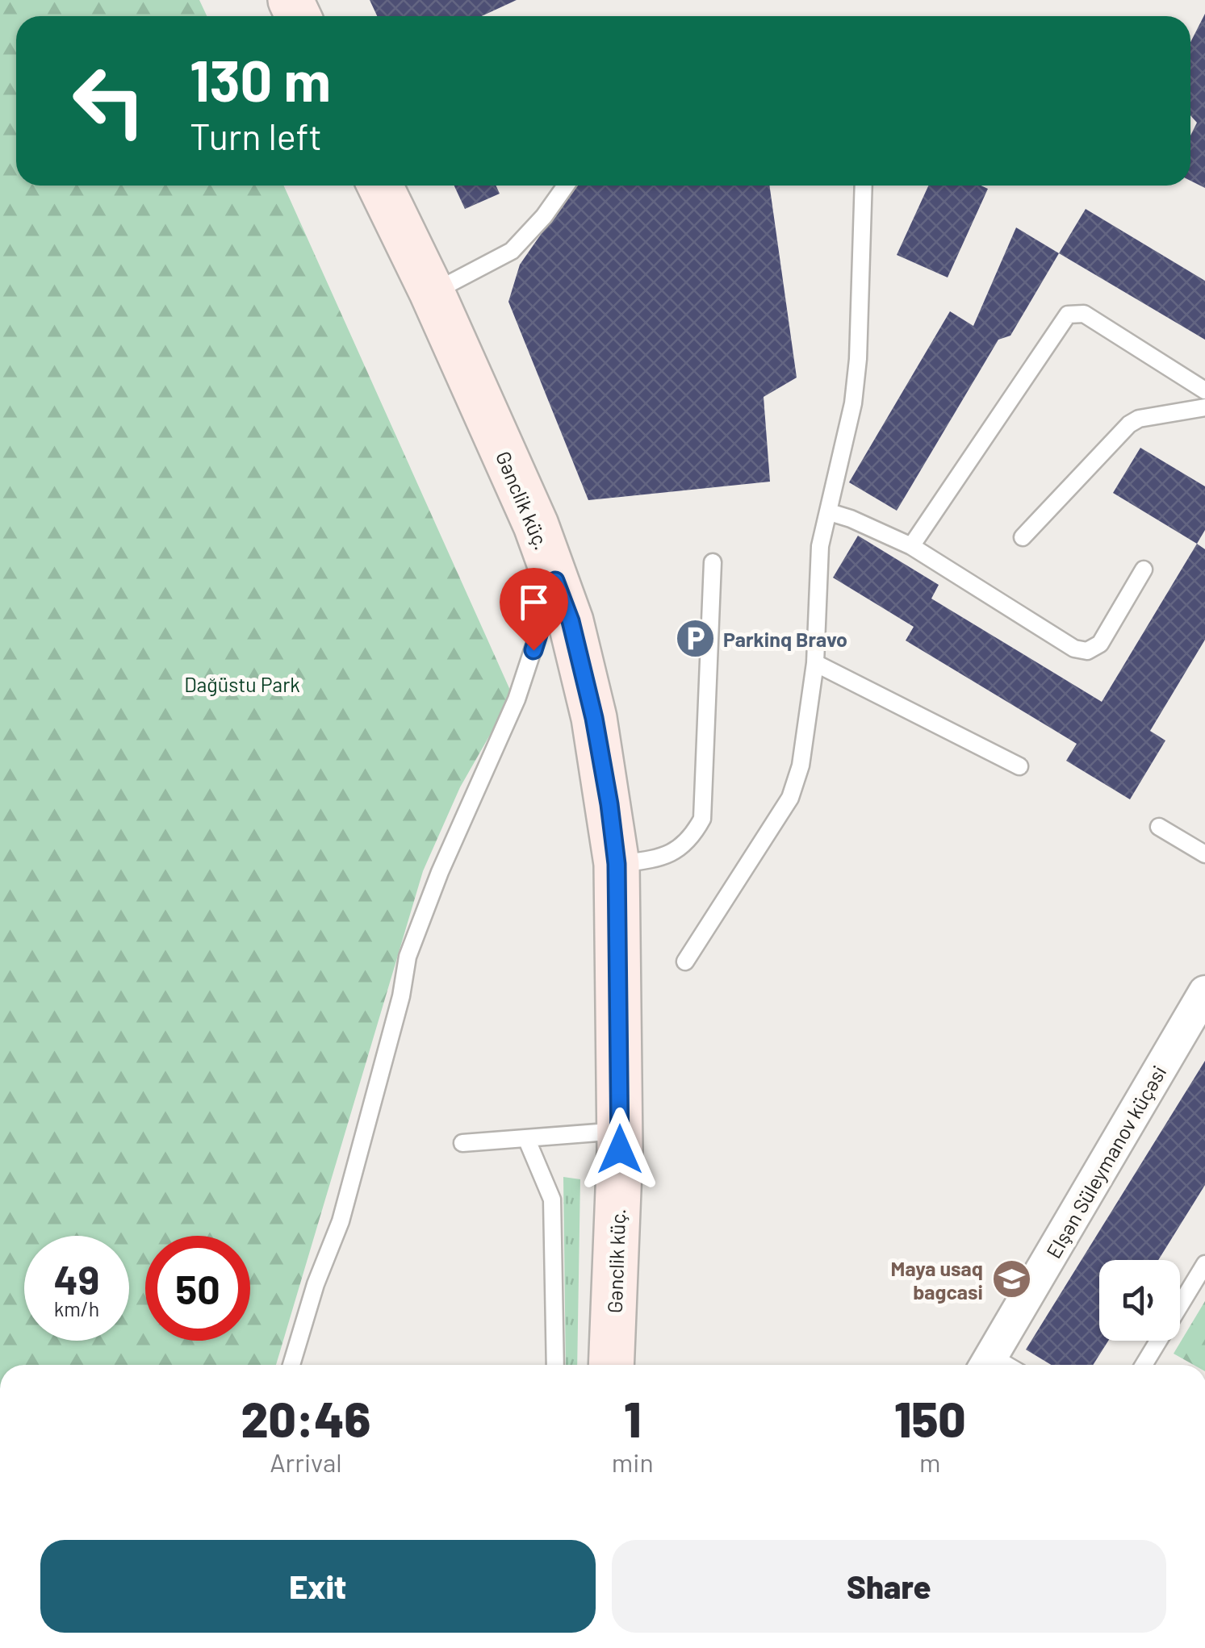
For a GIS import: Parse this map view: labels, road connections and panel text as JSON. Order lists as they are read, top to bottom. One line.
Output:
{"streets":{"main road":["Gənclik küç."],"street":["Elşən Süleymanov küçəsi"]},"parks":["Dağüstu Park"],"places":{"parking":["Parkinq Bravo"],"school or university":["Maya usaq bagcasi"]},"page":{"turn":["130 m","Turn left"],"speed":"49 km/h","limit":"50","eta":["20:46","Arrival","1","min","150","m"],"buttons":["Exit","Share"]}}
